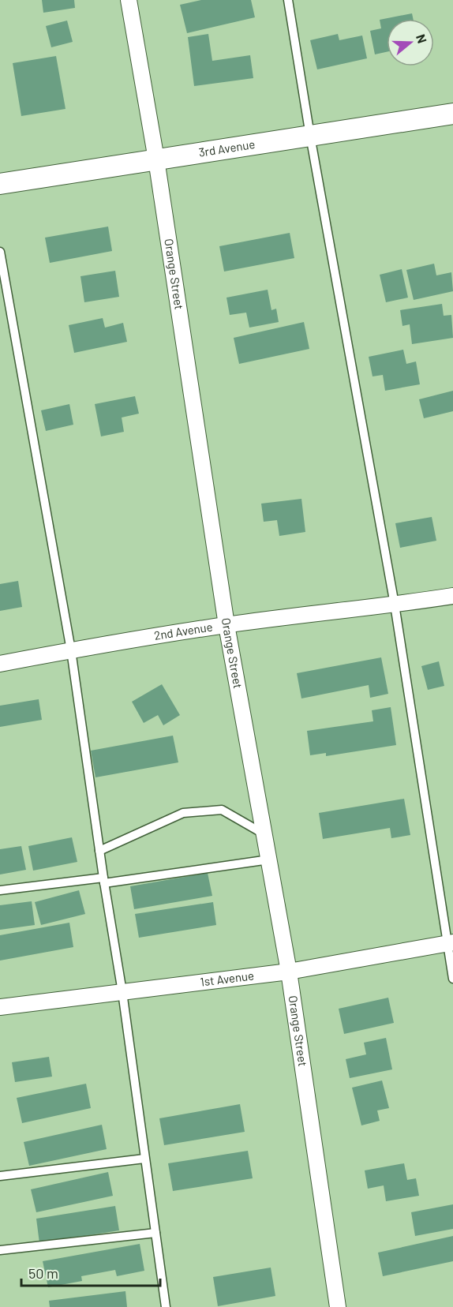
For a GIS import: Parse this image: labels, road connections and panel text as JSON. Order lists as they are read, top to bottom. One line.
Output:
{"streets":{"street":["3rd Avenue","Orange Street","2nd Avenue","1st Avenue"]},"crossings":[["3rd Avenue","Orange Street"],["Orange Street","2nd Avenue"],["Orange Street","1st Avenue"]],"scale_bar":"50 m","north":"right"}
